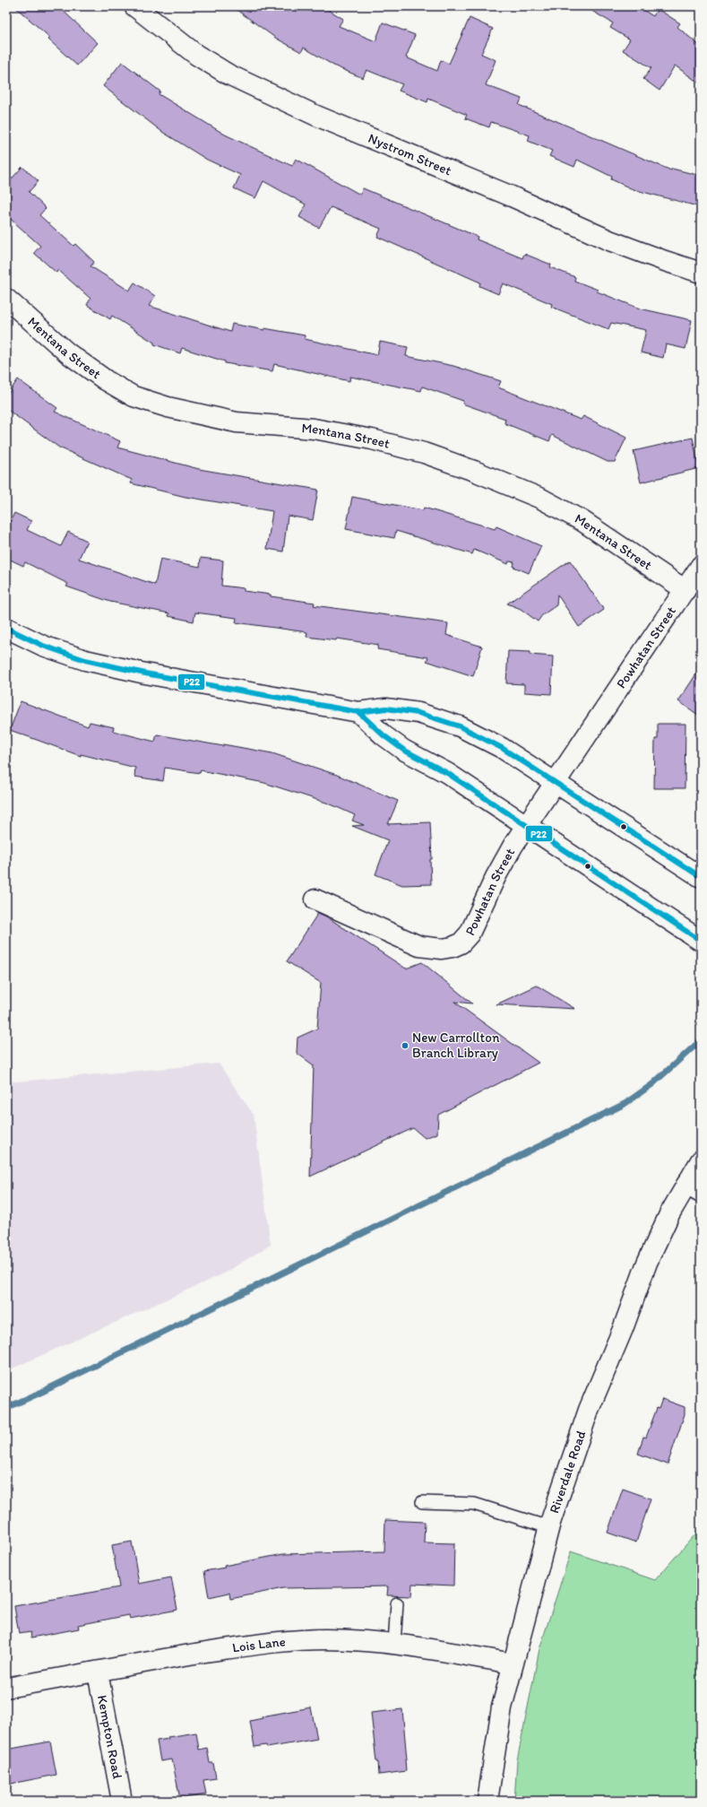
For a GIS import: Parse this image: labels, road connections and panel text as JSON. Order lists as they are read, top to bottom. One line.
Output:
{"streets":{"street":["Nystrom Street","Mentana Street","Powhatan Street","Riverdale Road","Lois Lane","Kempton Road"]},"crossings":[["Mentana Street","Powhatan Street"],["Riverdale Road","Lois Lane"],["Lois Lane","Kempton Road"]],"places":["New Carrollton Branch Library"],"lines":["transit line P22"]}
